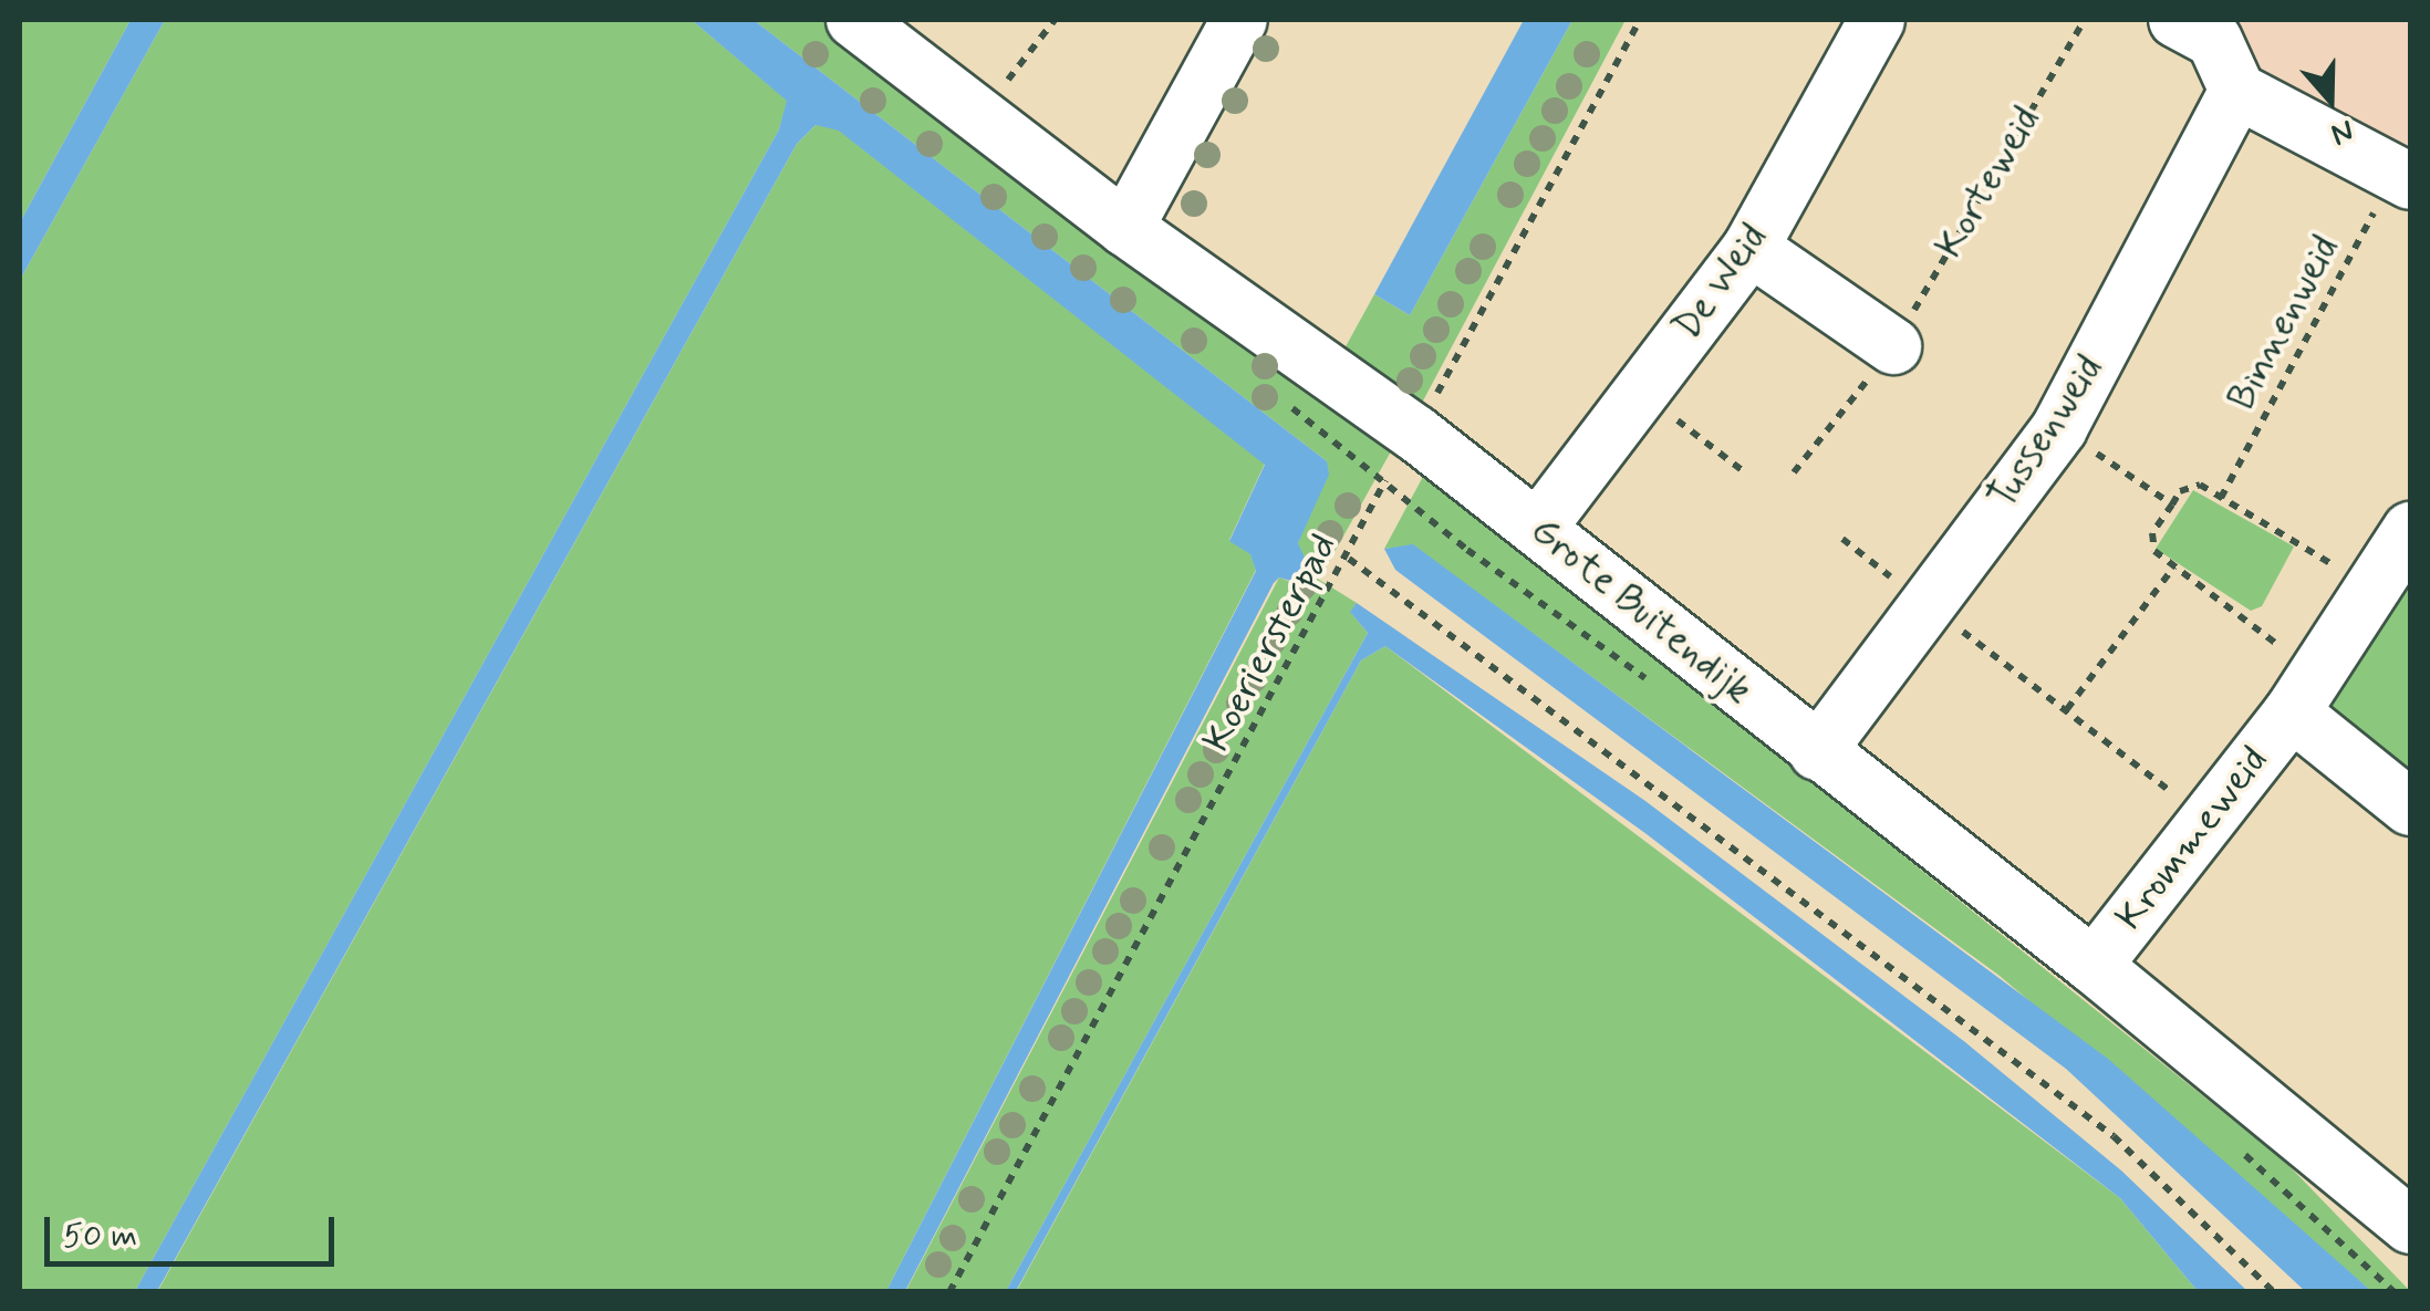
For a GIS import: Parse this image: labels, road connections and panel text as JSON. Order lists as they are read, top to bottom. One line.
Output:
{"streets":{"street":["De Weid","Tussenweid","Grote Buitendijk","Krommeweid"],"path":["Korteweid","Binnenweid","Koeriersterpad"]},"crossings":[["De Weid","Grote Buitendijk"],["Tussenweid","Grote Buitendijk"],["Grote Buitendijk","Koeriersterpad"],["Grote Buitendijk","Krommeweid"]],"scale_bar":"50 m","north":"bottom"}
